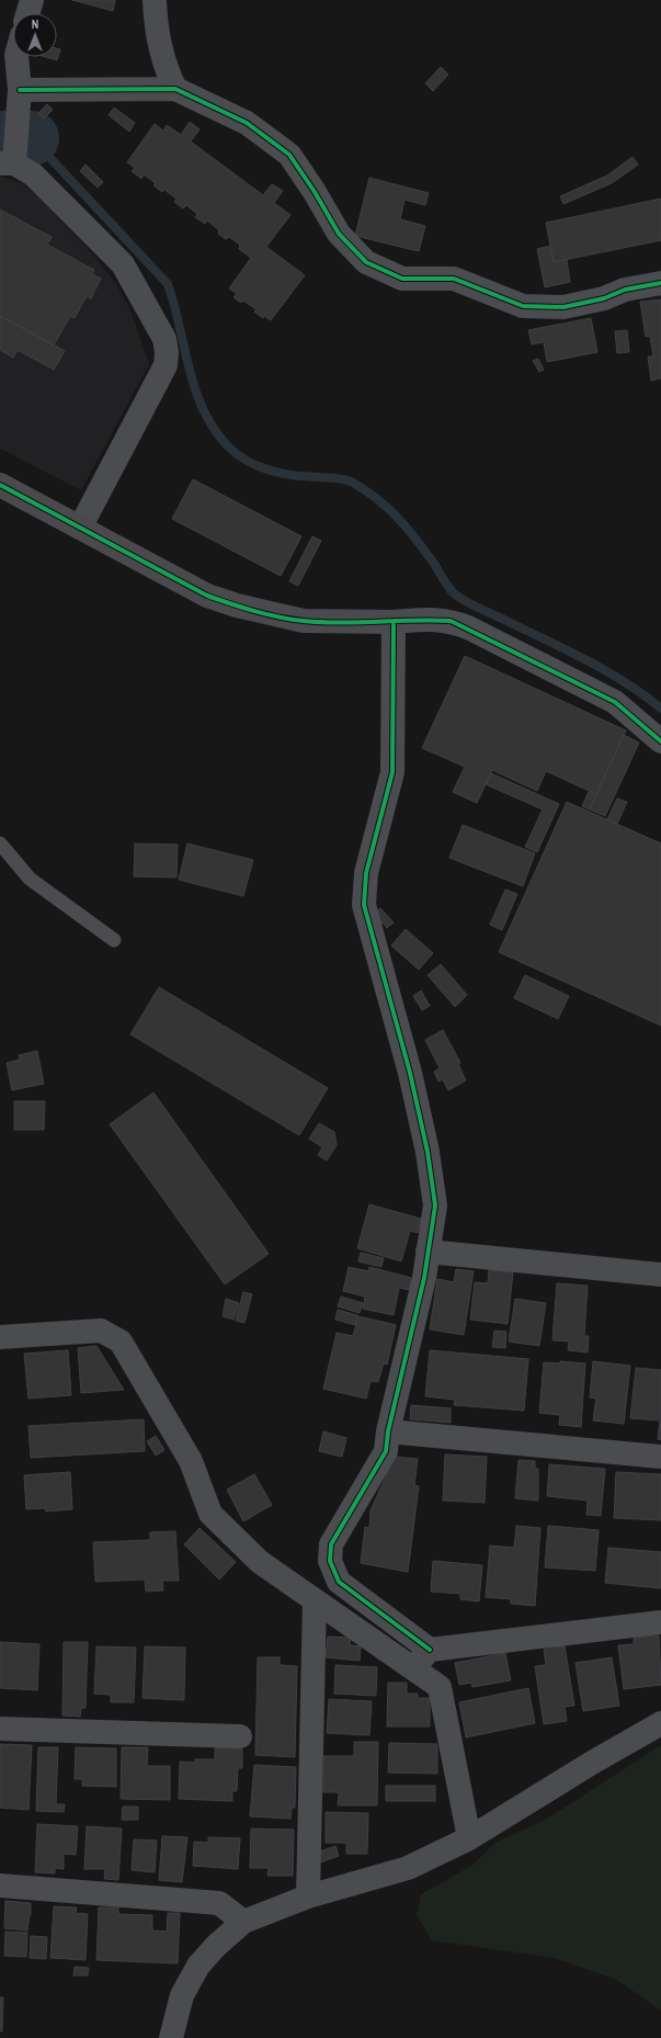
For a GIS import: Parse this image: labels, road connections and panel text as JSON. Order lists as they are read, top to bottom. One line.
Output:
{"north":"top"}
